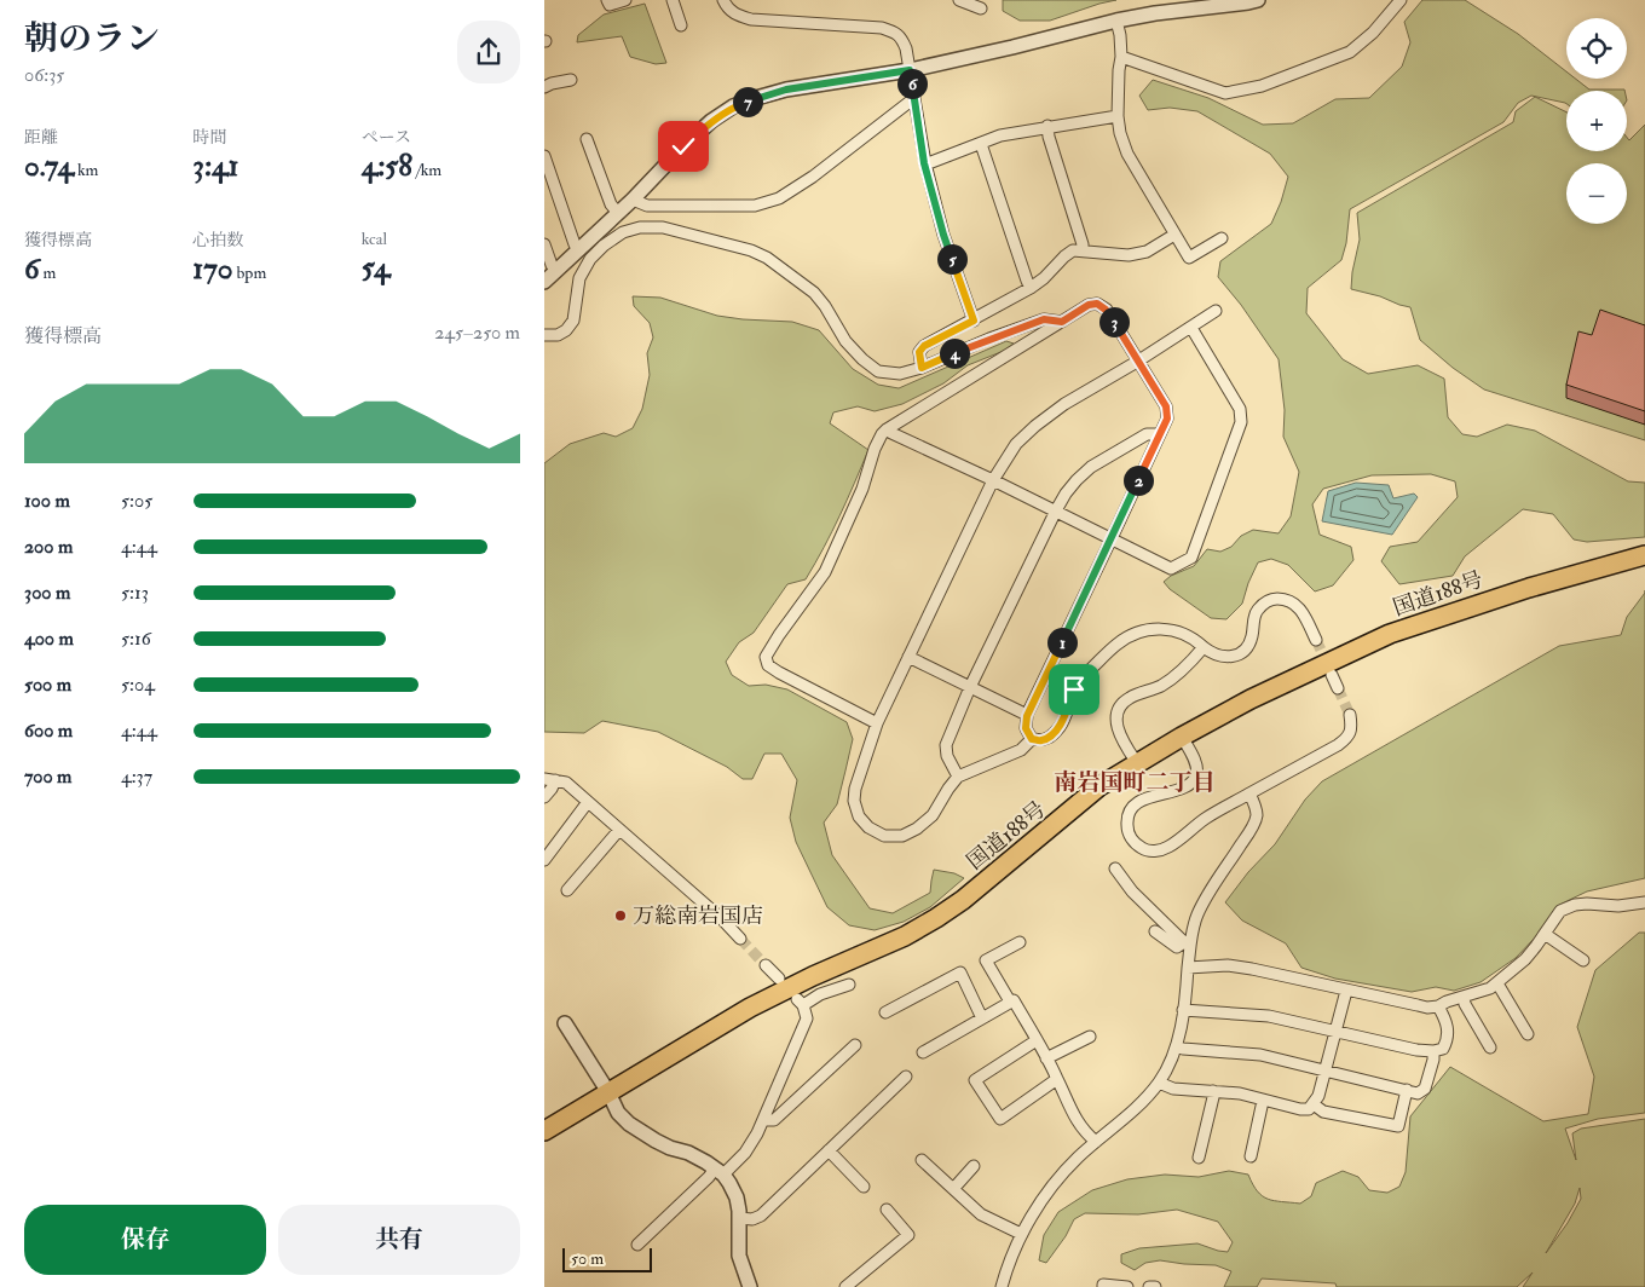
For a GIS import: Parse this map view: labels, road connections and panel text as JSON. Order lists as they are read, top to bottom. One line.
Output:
{"streets":{"highway":["国道188号"]},"districts":["南岩国町二丁目"],"places":["万総南岩国店"],"scale_bar":"50 m","page":{"heading":["朝のラン","06:35"],"map_buttons":["+","−"],"pins":["6","7","5","3","4","2","1"],"stats":[["距離","0.74 km"],["時間","3:41"],["ペース","4:58 /km"],["獲得標高","6 m"],["心拍数","170 bpm"],["kcal","54"]],"chart":["獲得標高","245–250 m"],"list":[{"name":"100 m","note":"5:05"},{"name":"200 m","note":"4:44"},{"name":"300 m","note":"5:13"},{"name":"400 m","note":"5:16"},{"name":"500 m","note":"5:04"},{"name":"600 m","note":"4:44"},{"name":"700 m","note":"4:37"}],"buttons":["保存","共有"],"scale":"50 m"}}
